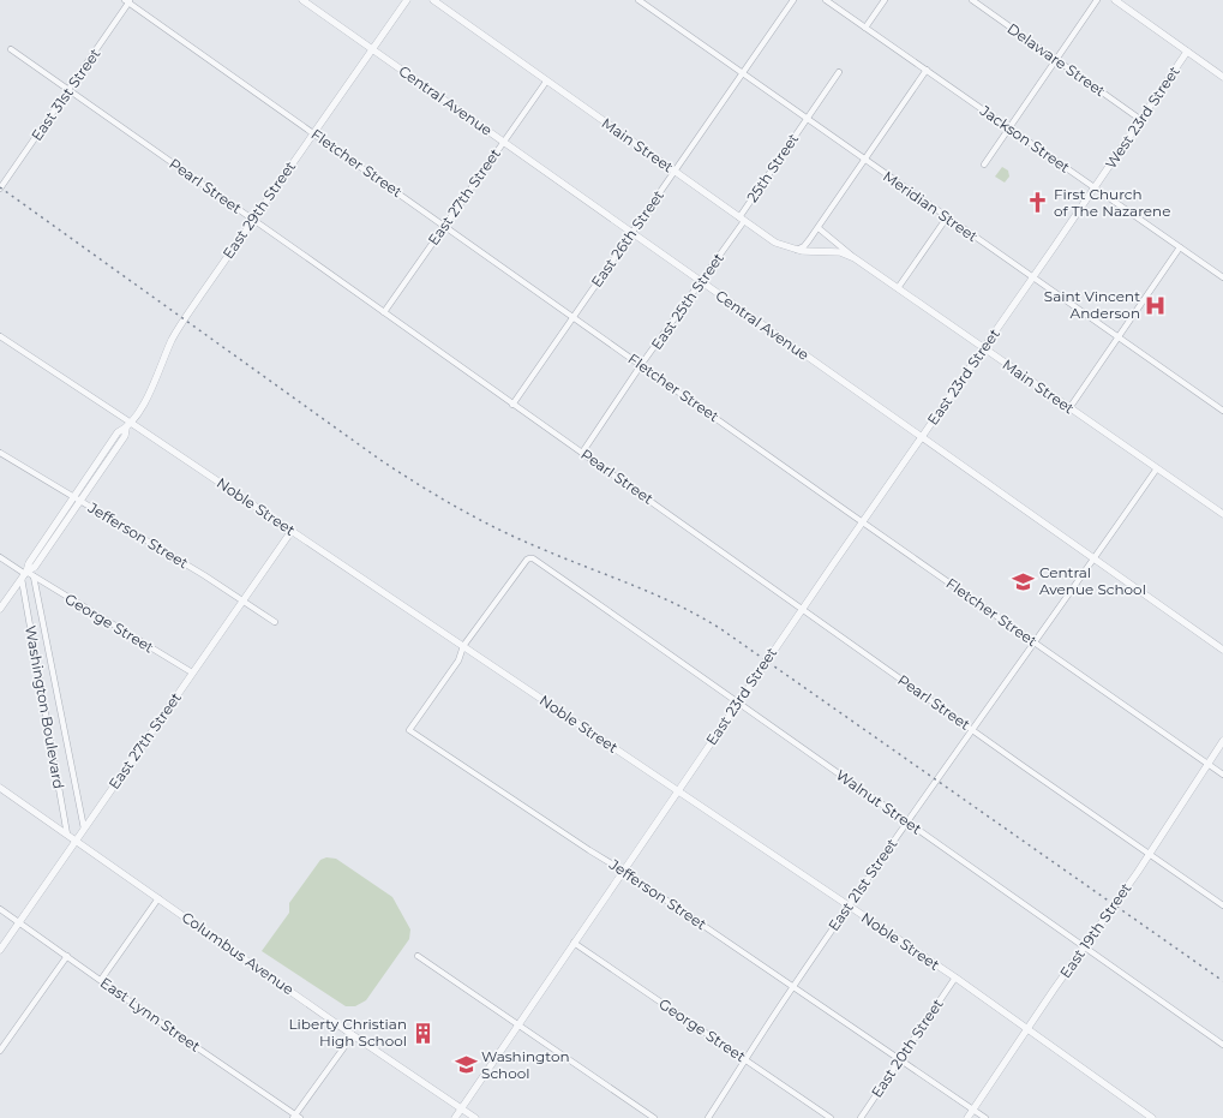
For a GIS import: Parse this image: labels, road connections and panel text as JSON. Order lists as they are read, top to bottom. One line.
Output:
{"streets":{"street":["Delaware Street","East 31st Street","Central Avenue","West 23rd Street","Jackson Street","Main Street","Fletcher Street","25th Street","Pearl Street","East 27th Street","Meridian Street","East 29th Street","East 26th Street","East 25th Street","East 23rd Street","Noble Street","Jefferson Street","George Street","Washington Boulevard","Walnut Street","East 21st Street","East 19th Street","Columbus Avenue","East Lynn Street","East 20th Street"]},"crossings":[["Delaware Street","West 23rd Street"],["East 31st Street","Fletcher Street"],["East 31st Street","Pearl Street"],["Central Avenue","East 27th Street"],["Central Avenue","East 29th Street"],["Central Avenue","East 26th Street"],["Central Avenue","East 25th Street"],["Central Avenue","East 23rd Street"],["Central Avenue","East 21st Street"],["West 23rd Street","Jackson Street"],["West 23rd Street","Meridian Street"],["West 23rd Street","East 23rd Street"],["Main Street","25th Street"],["Main Street","East 27th Street"],["Main Street","East 26th Street"],["Main Street","East 25th Street"],["Main Street","East 23rd Street"],["Main Street","East 21st Street"],["Fletcher Street","East 27th Street"],["Fletcher Street","East 29th Street"],["Fletcher Street","East 26th Street"],["Fletcher Street","East 25th Street"],["Fletcher Street","East 23rd Street"],["Fletcher Street","East 21st Street"],["Fletcher Street","East 19th Street"],["25th Street","Meridian Street"],["25th Street","East 25th Street"],["Pearl Street","East 27th Street"],["Pearl Street","East 29th Street"],["Pearl Street","East 26th Street"],["Pearl Street","East 25th Street"],["Pearl Street","East 23rd Street"],["Pearl Street","East 21st Street"],["Pearl Street","East 19th Street"],["East 27th Street","Noble Street"],["East 27th Street","Jefferson Street"],["East 27th Street","George Street"],["East 27th Street","Washington Boulevard"],["East 27th Street","Columbus Avenue"],["East 27th Street","East Lynn Street"],["Meridian Street","East 26th Street"],["Meridian Street","East 23rd Street"],["East 29th Street","Noble Street"],["East 29th Street","Jefferson Street"],["East 29th Street","George Street"],["East 29th Street","Washington Boulevard"],["East 23rd Street","Noble Street"],["East 23rd Street","Jefferson Street"],["East 23rd Street","George Street"],["East 23rd Street","Walnut Street"],["East 23rd Street","Columbus Avenue"],["Noble Street","Jefferson Street"],["Noble Street","Walnut Street"],["Noble Street","East 21st Street"],["Noble Street","East 19th Street"],["Noble Street","East 20th Street"],["Jefferson Street","Walnut Street"],["Jefferson Street","East 21st Street"],["Jefferson Street","East 19th Street"],["Jefferson Street","East 20th Street"],["George Street","Washington Boulevard"],["George Street","East 21st Street"],["Washington Boulevard","Columbus Avenue"],["Walnut Street","East 21st Street"],["Walnut Street","East 19th Street"]],"places":{"church":["First Church of The Nazarene"],"hospital":["Saint Vincent Anderson"],"school or university":["Central Avenue School","Washington School"],"building":["Liberty Christian High School"]}}
